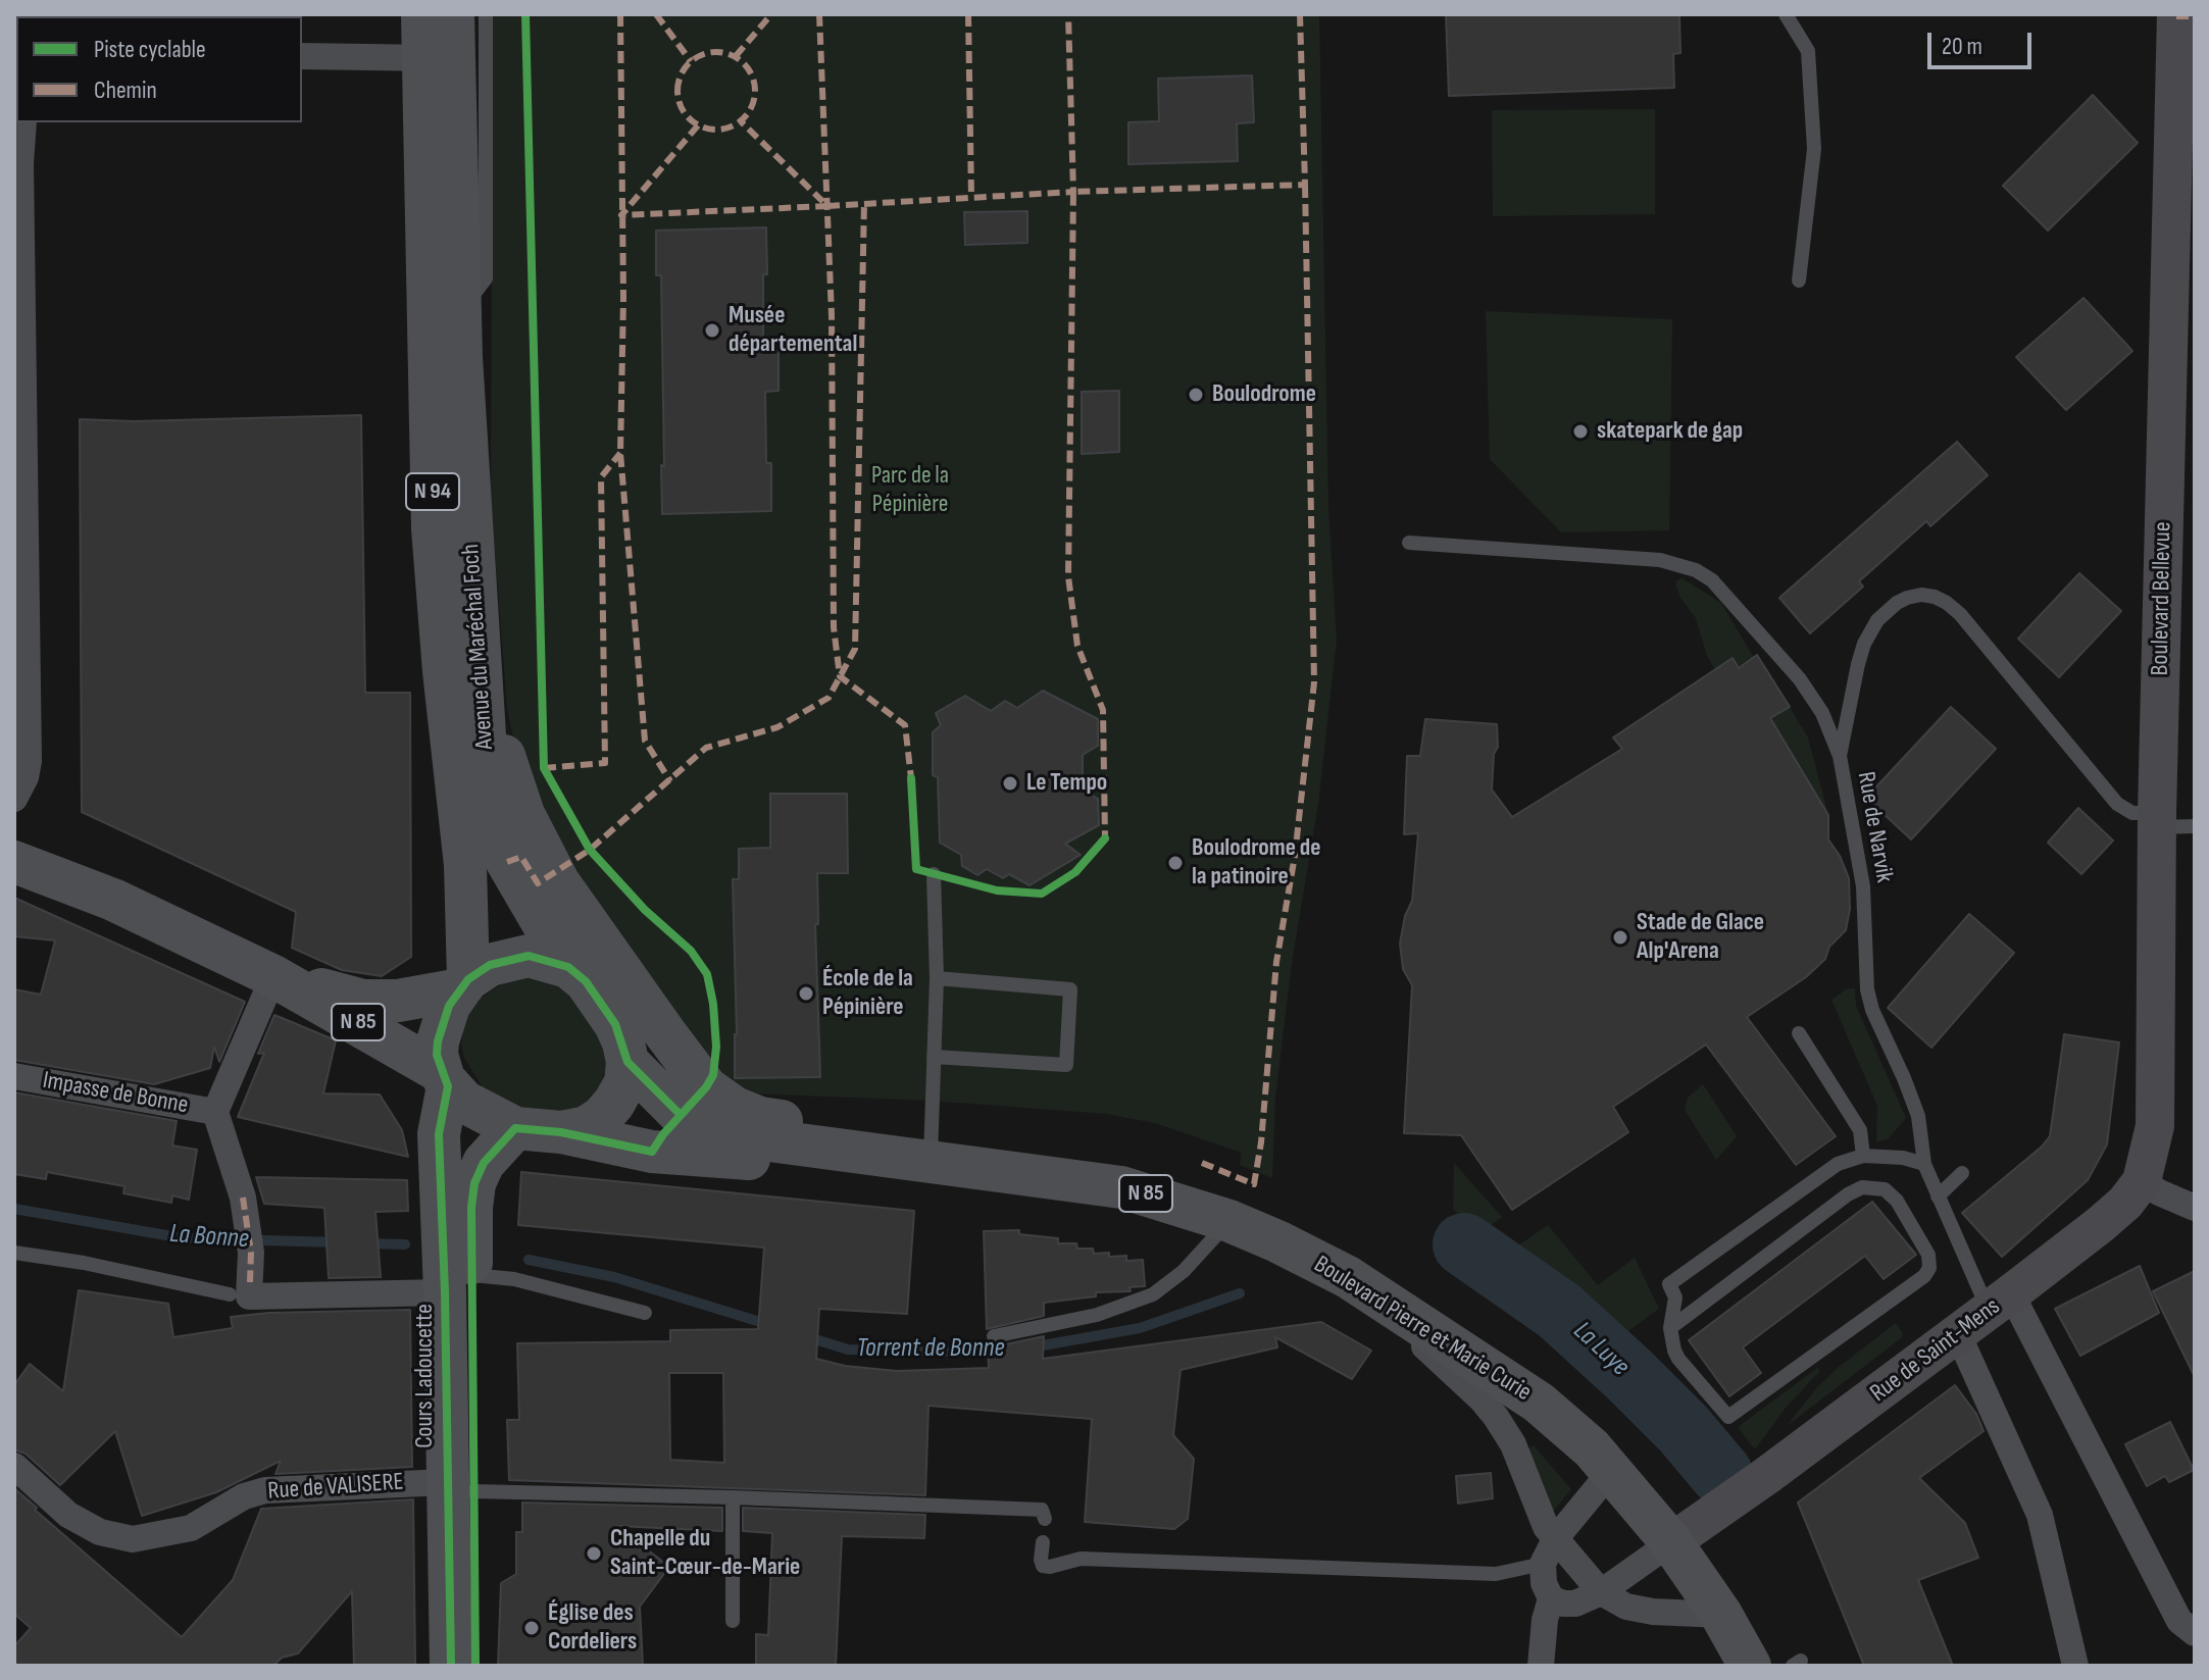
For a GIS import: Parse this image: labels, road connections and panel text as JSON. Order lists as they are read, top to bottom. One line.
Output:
{"streets":{"main road":["N 94","Avenue du Maréchal Foch","N 85","Boulevard Pierre et Marie Curie","Cours Ladoucette"],"street":["Boulevard Bellevue","Impasse de Bonne","Rue de Saint-Mens","Rue de VALISERE"],"lane":["Rue de Narvik"]},"crossings":[["Boulevard Bellevue","Rue de Narvik"],["Boulevard Bellevue","Rue de Saint-Mens"],["Avenue du Maréchal Foch","N 85"],["Avenue du Maréchal Foch","Boulevard Pierre et Marie Curie"],["Avenue du Maréchal Foch","Cours Ladoucette"],["Rue de Narvik","Rue de Saint-Mens"],["N 85","Impasse de Bonne"],["N 85","Boulevard Pierre et Marie Curie"],["N 85","Rue de Saint-Mens"],["N 85","Cours Ladoucette"],["Boulevard Pierre et Marie Curie","Rue de Saint-Mens"],["Boulevard Pierre et Marie Curie","Cours Ladoucette"],["Cours Ladoucette","Rue de VALISERE"]],"water":["La Bonne","Torrent de Bonne","La Luye"],"parks":["Parc de la Pépinière"],"places":["Musée départemental","Boulodrome","skatepark de gap","Le Tempo","Boulodrome de la patinoire","Stade de Glace Alp'Arena","École de la Pépinière","Chapelle du Saint-Cœur-de-Marie","Église des Cordeliers"],"legend":["Piste cyclable","Chemin"],"scale_bar":"20 m"}
